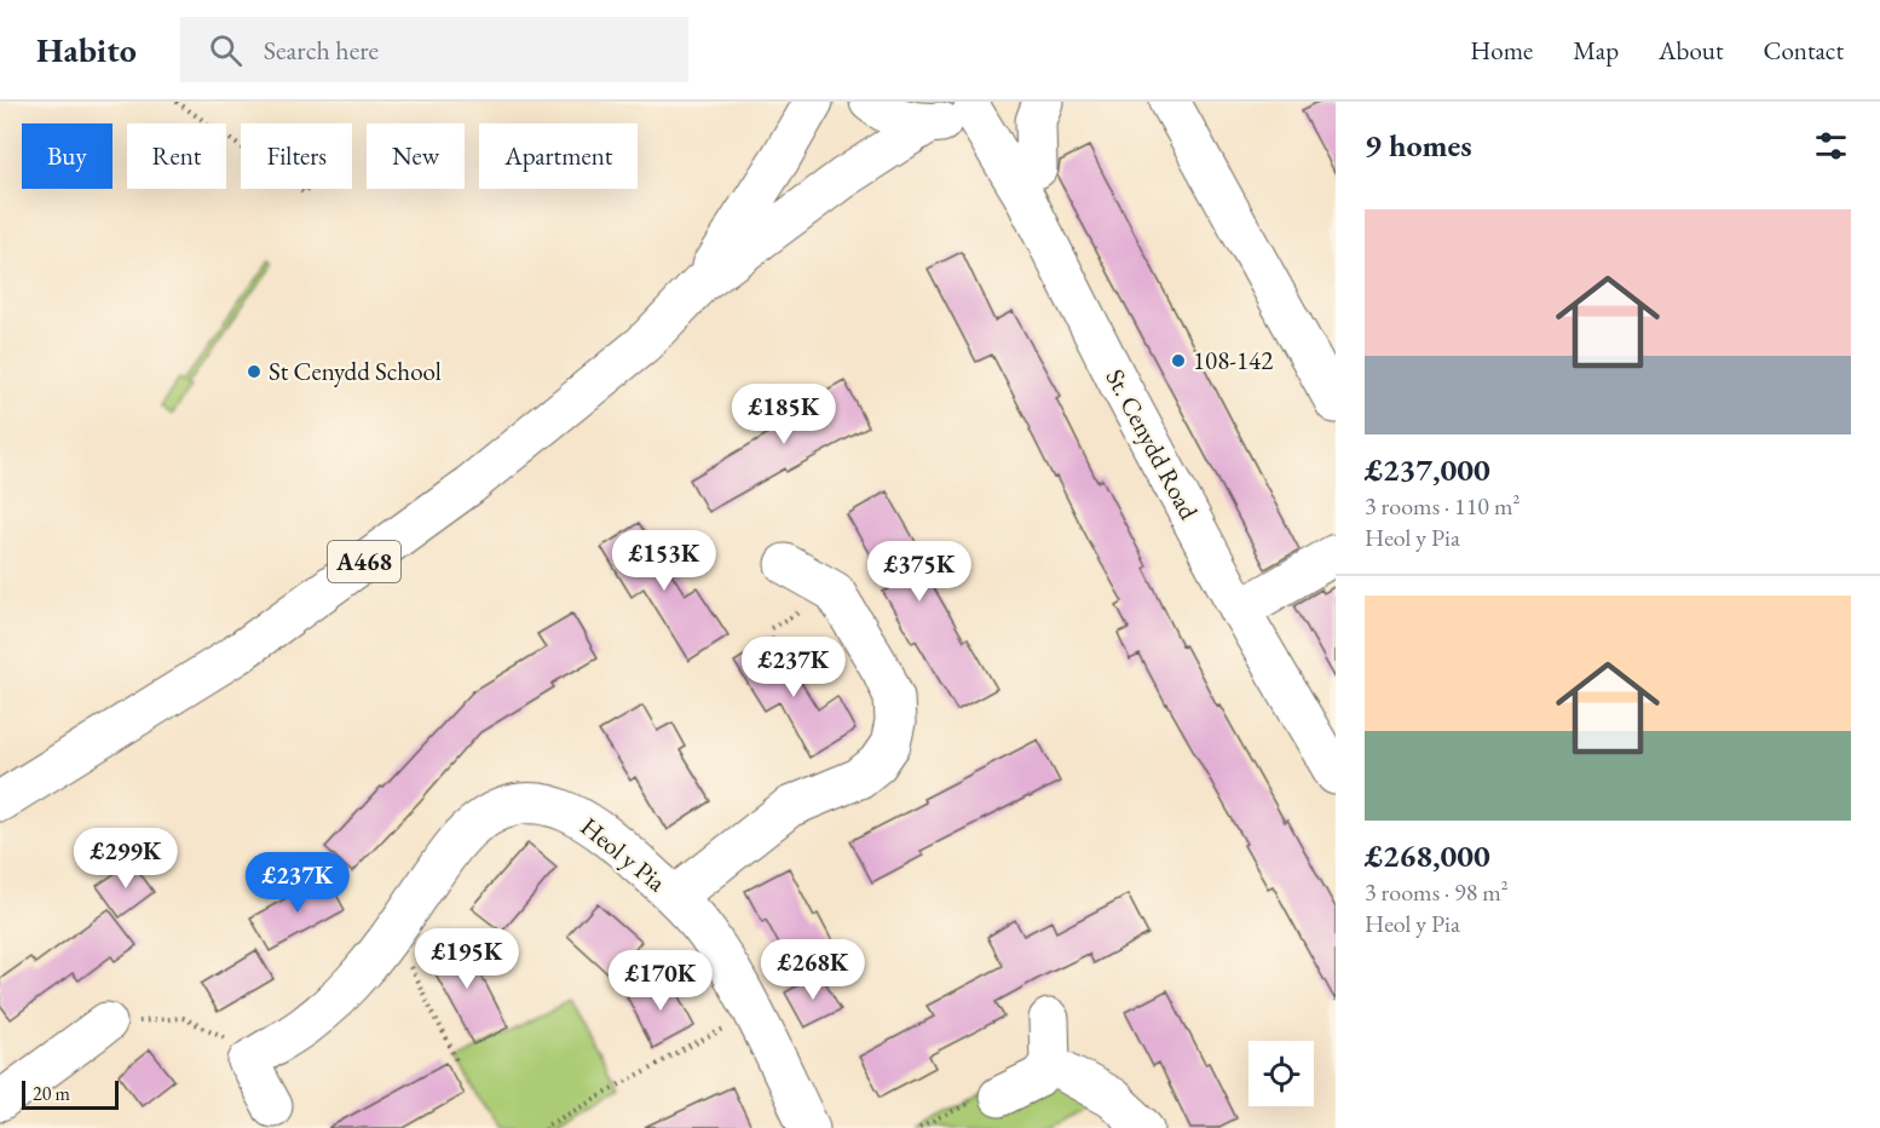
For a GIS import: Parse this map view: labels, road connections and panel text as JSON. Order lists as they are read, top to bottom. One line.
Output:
{"streets":{"main road":["St. Cenydd Road","A468","Heol y Pia"]},"places":["108-142","St Cenydd School"],"scale_bar":"20 m","page":{"header":"Habito","search":"Search here","nav":["Home","Map","About","Contact"],"heading":"9 homes","chip":["Buy","Rent","Filters","New","Apartment"],"list":[{"name":"£237,000","note":"3 rooms · 110 m² · Heol y Pia"},{"name":"£268,000","note":"3 rooms · 98 m² · Heol y Pia"}],"price":["£185K","£153K","£375K","£237K","£299K","£237K","£195K","£268K","£170K"],"scale":"20 m"}}
